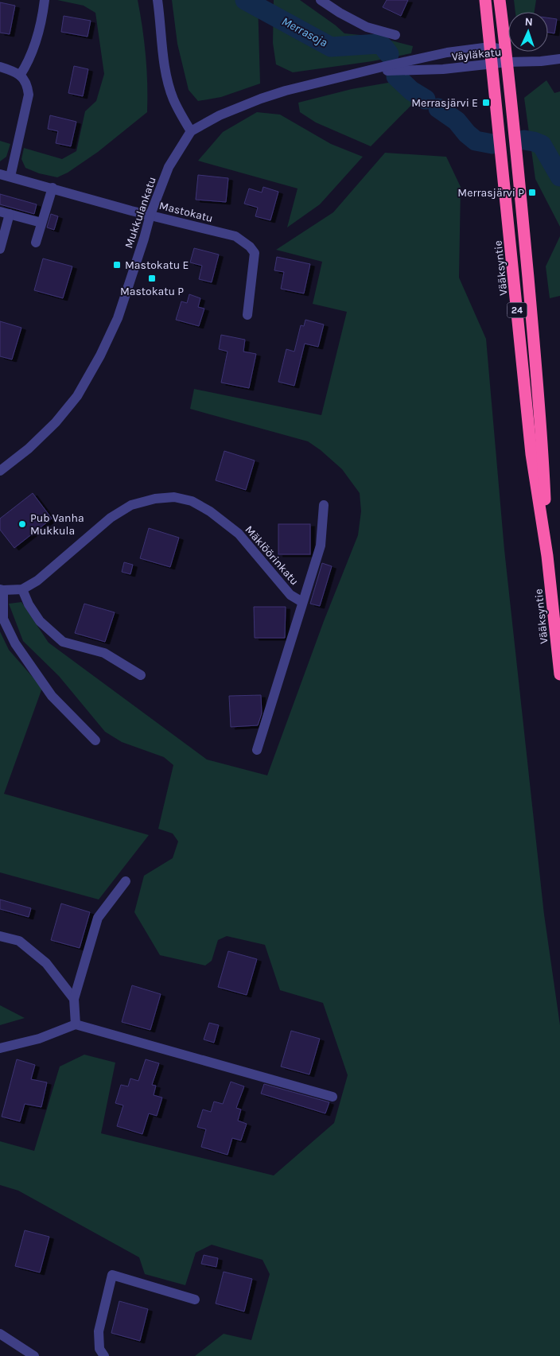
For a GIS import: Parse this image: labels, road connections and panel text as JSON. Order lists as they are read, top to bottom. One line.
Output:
{"streets":{"highway":["Vääksyntie","24"],"street":["Väyläkatu","Mastokatu","Mukkulankatu","Mäklöörinkatu"]},"crossings":[["Väyläkatu","Mukkulankatu"],["Väyläkatu","Vääksyntie"],["Mastokatu","Mukkulankatu"]],"water":["Merrasoja"],"places":{"transit":["Merrasjärvi E","Merrasjärvi P","Mastokatu E","Mastokatu P"],"other":["Pub Vanha Mukkula"]},"north":"top"}
